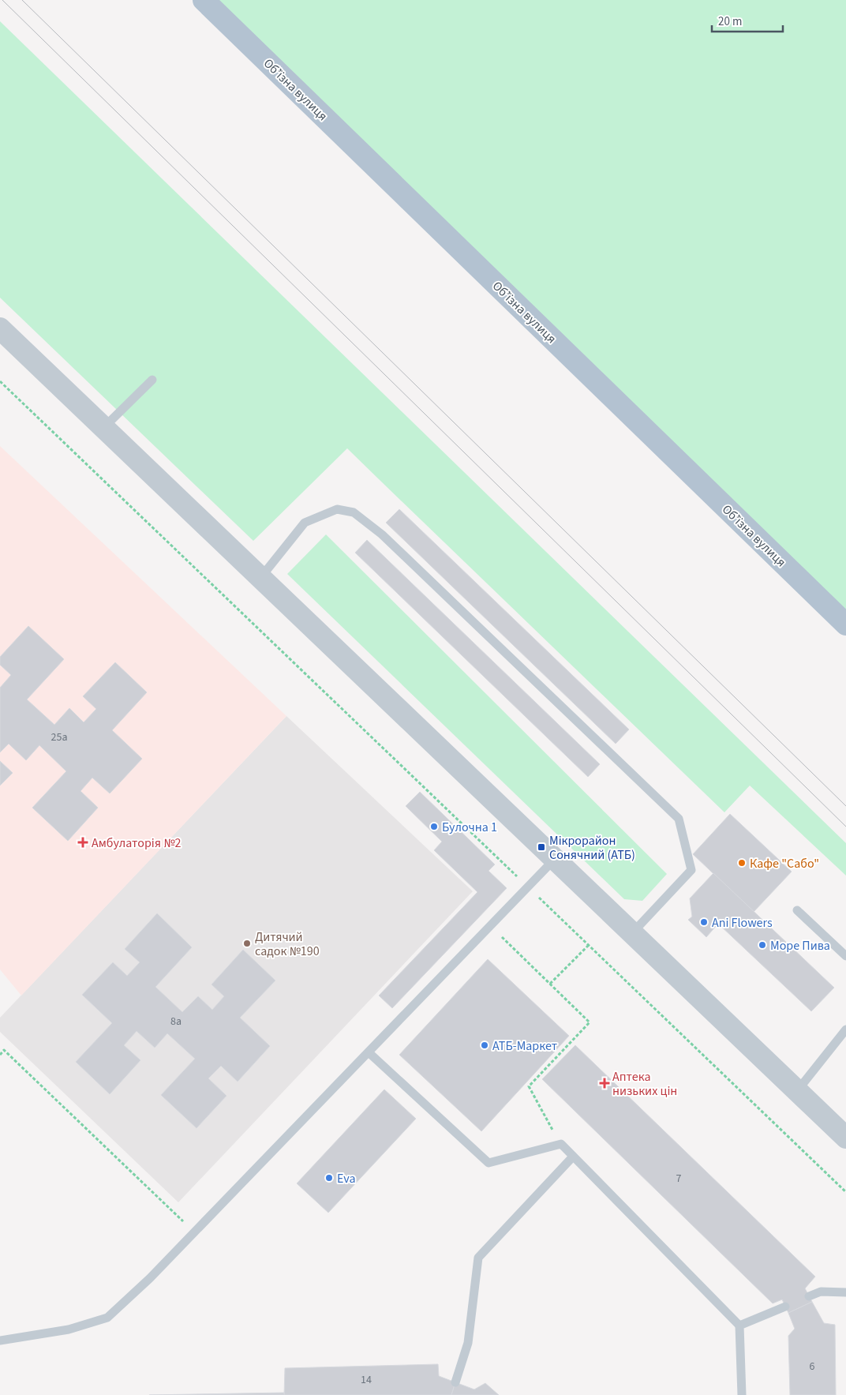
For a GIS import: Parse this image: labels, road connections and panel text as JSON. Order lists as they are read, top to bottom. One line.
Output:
{"streets":{"main road":["Обʼїзна вулиця"]},"places":{"other":["Булочна 1","Кафе \"Сабо\"","Ani Flowers","Дитячий садок №190","Море Пива","АТБ-Маркет","Eva"],"health":["Амбулаторія №2","Аптека низьких цін"],"transit":["Мікрорайон Сонячний (АТБ)"]},"house_numbers":["25а","8а","7","6","14"],"scale_bar":"20 m"}
